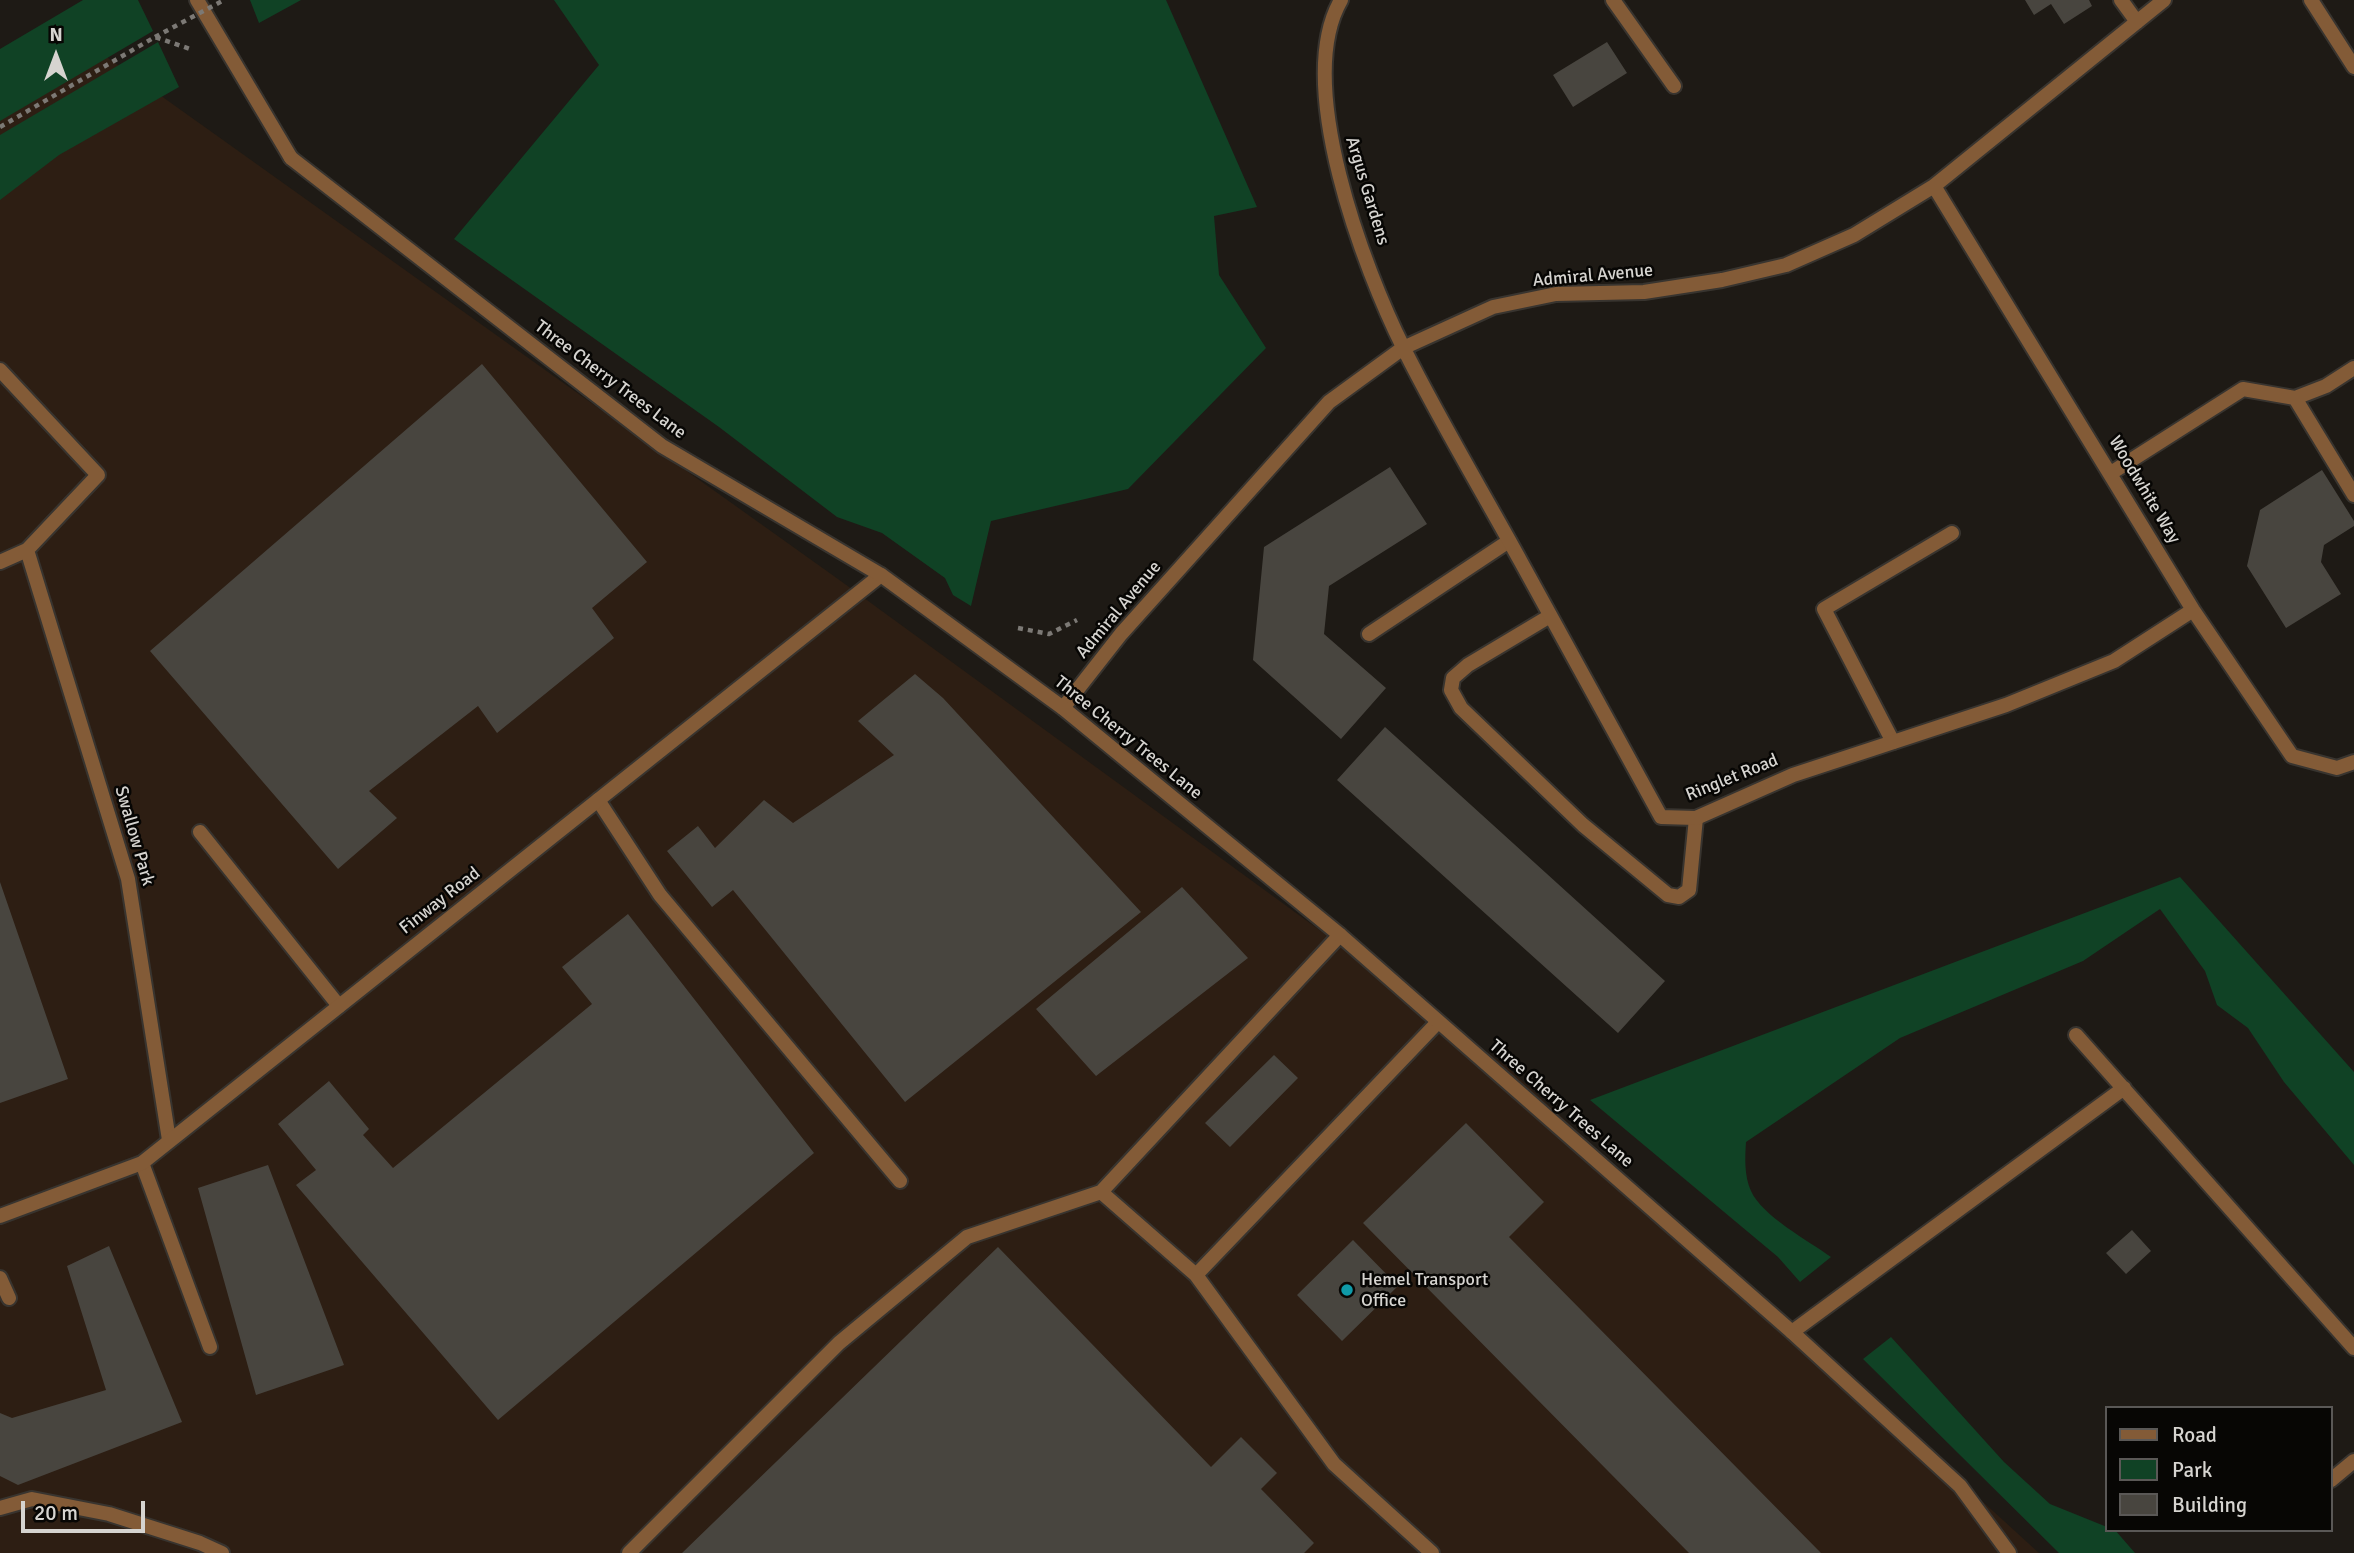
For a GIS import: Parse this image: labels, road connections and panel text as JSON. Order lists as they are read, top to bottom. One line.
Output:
{"streets":{"street":["Argus Gardens","Admiral Avenue","Three Cherry Trees Lane","Woodwhite Way","Ringlet Road","Swallow Park","Finway Road"]},"crossings":[["Argus Gardens","Admiral Avenue"],["Argus Gardens","Ringlet Road"],["Admiral Avenue","Three Cherry Trees Lane"],["Admiral Avenue","Woodwhite Way"],["Admiral Avenue","Ringlet Road"],["Three Cherry Trees Lane","Finway Road"],["Woodwhite Way","Ringlet Road"],["Swallow Park","Finway Road"]],"places":["Hemel Transport Office"],"legend":["Road","Park","Building"],"scale_bar":"20 m","north":"top"}
